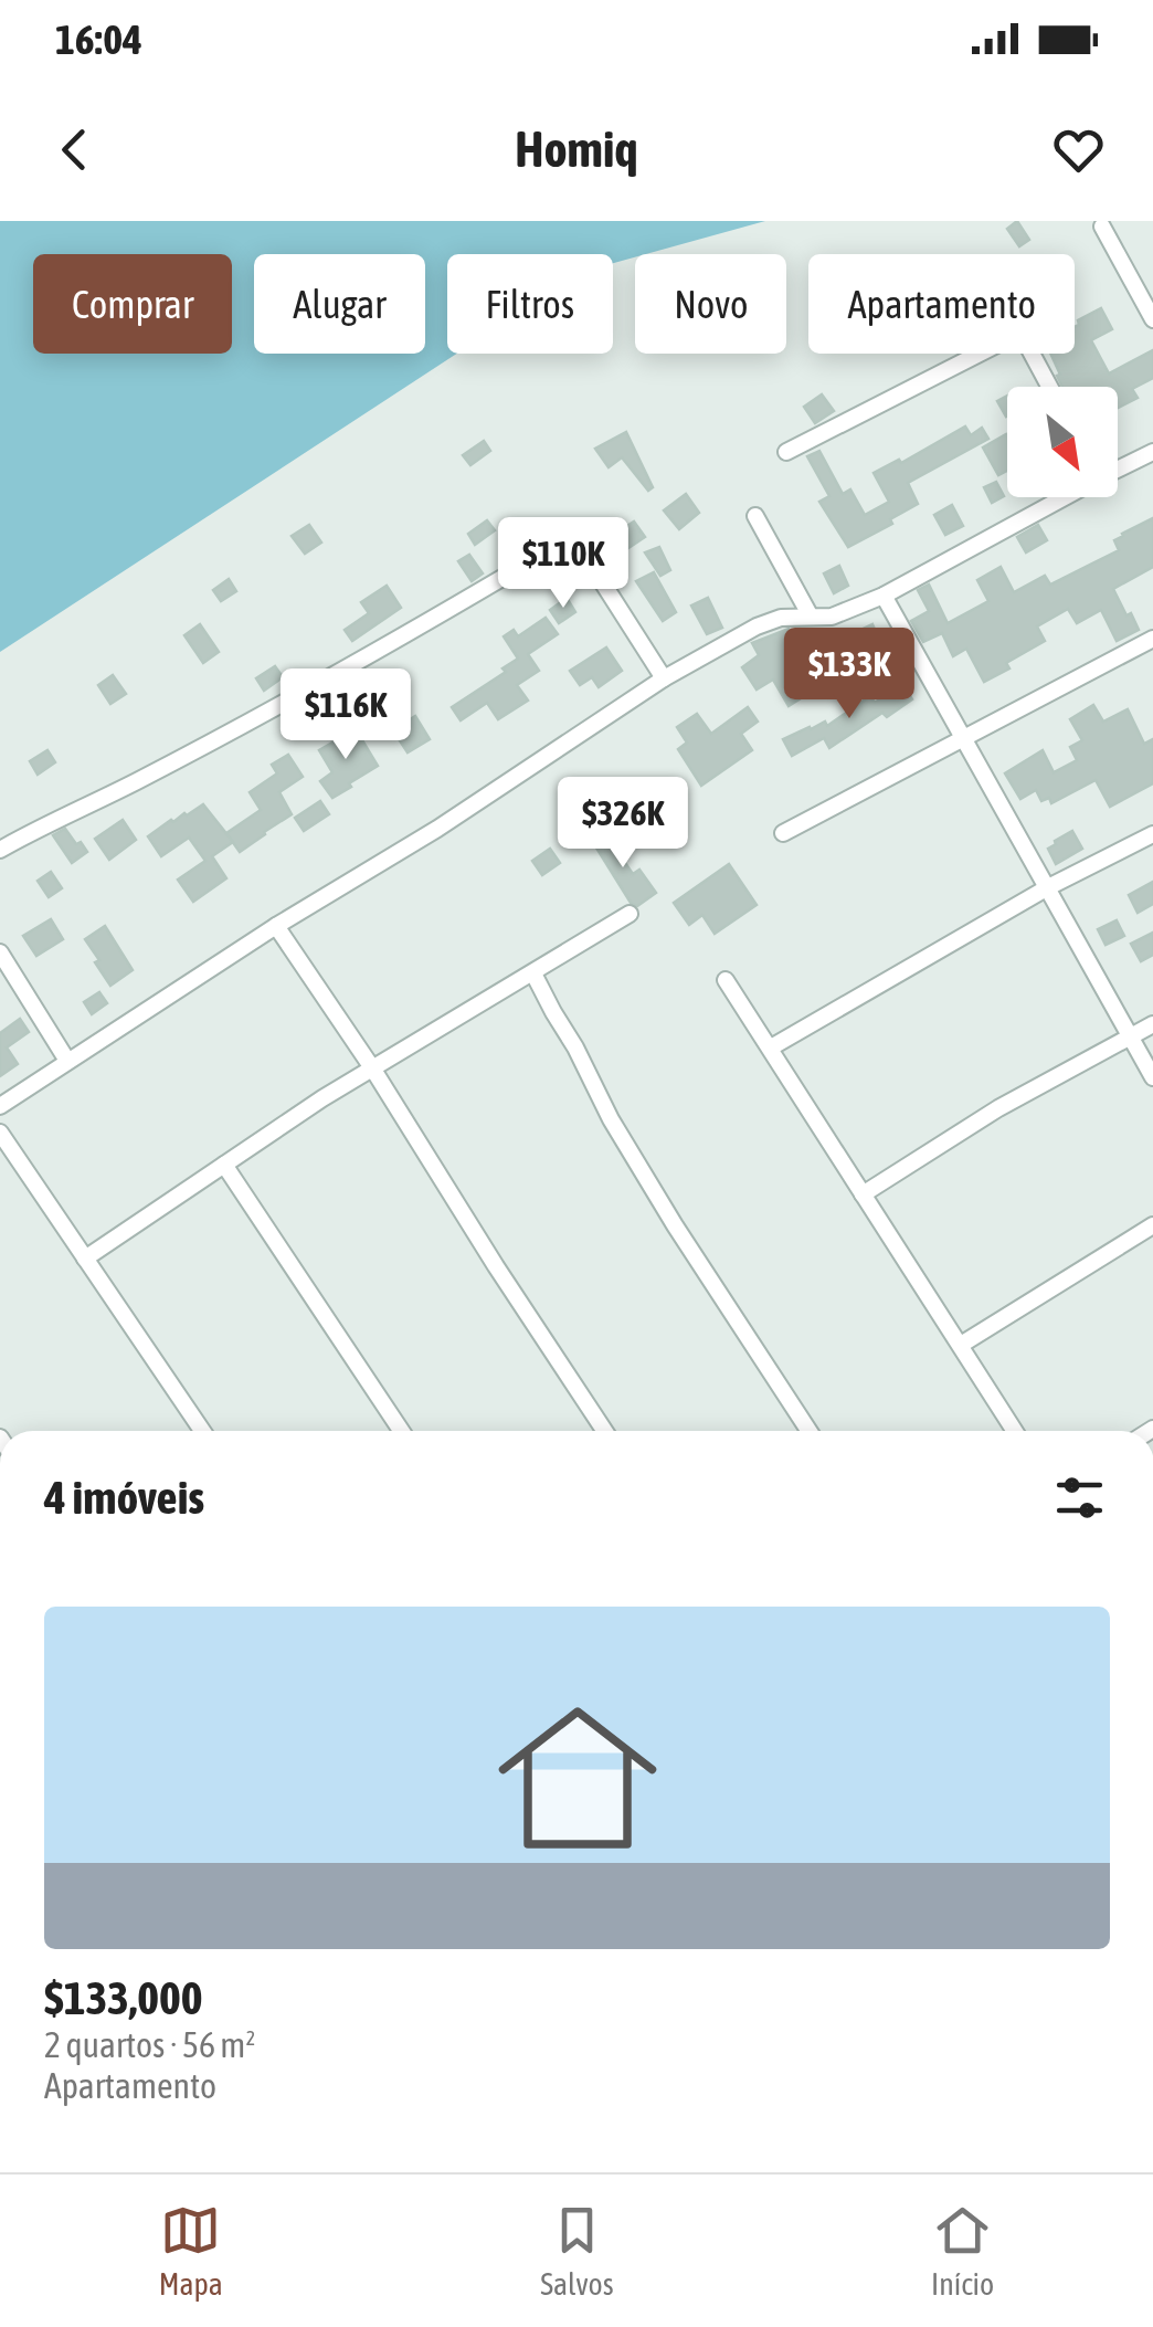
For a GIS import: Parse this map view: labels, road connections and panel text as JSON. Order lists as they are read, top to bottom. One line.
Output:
{"north":"bottom right","page":{"status":"16:04","header":"Homiq","chip":["Comprar","Alugar","Filtros","Novo","Apartamento"],"price":["$110K","$133K","$116K","$326K"],"heading":"4 imóveis","list":[{"name":"$133,000","note":"2 quartos · 56 m² · Apartamento"}],"tabs":["Mapa","Salvos","Início"]}}
